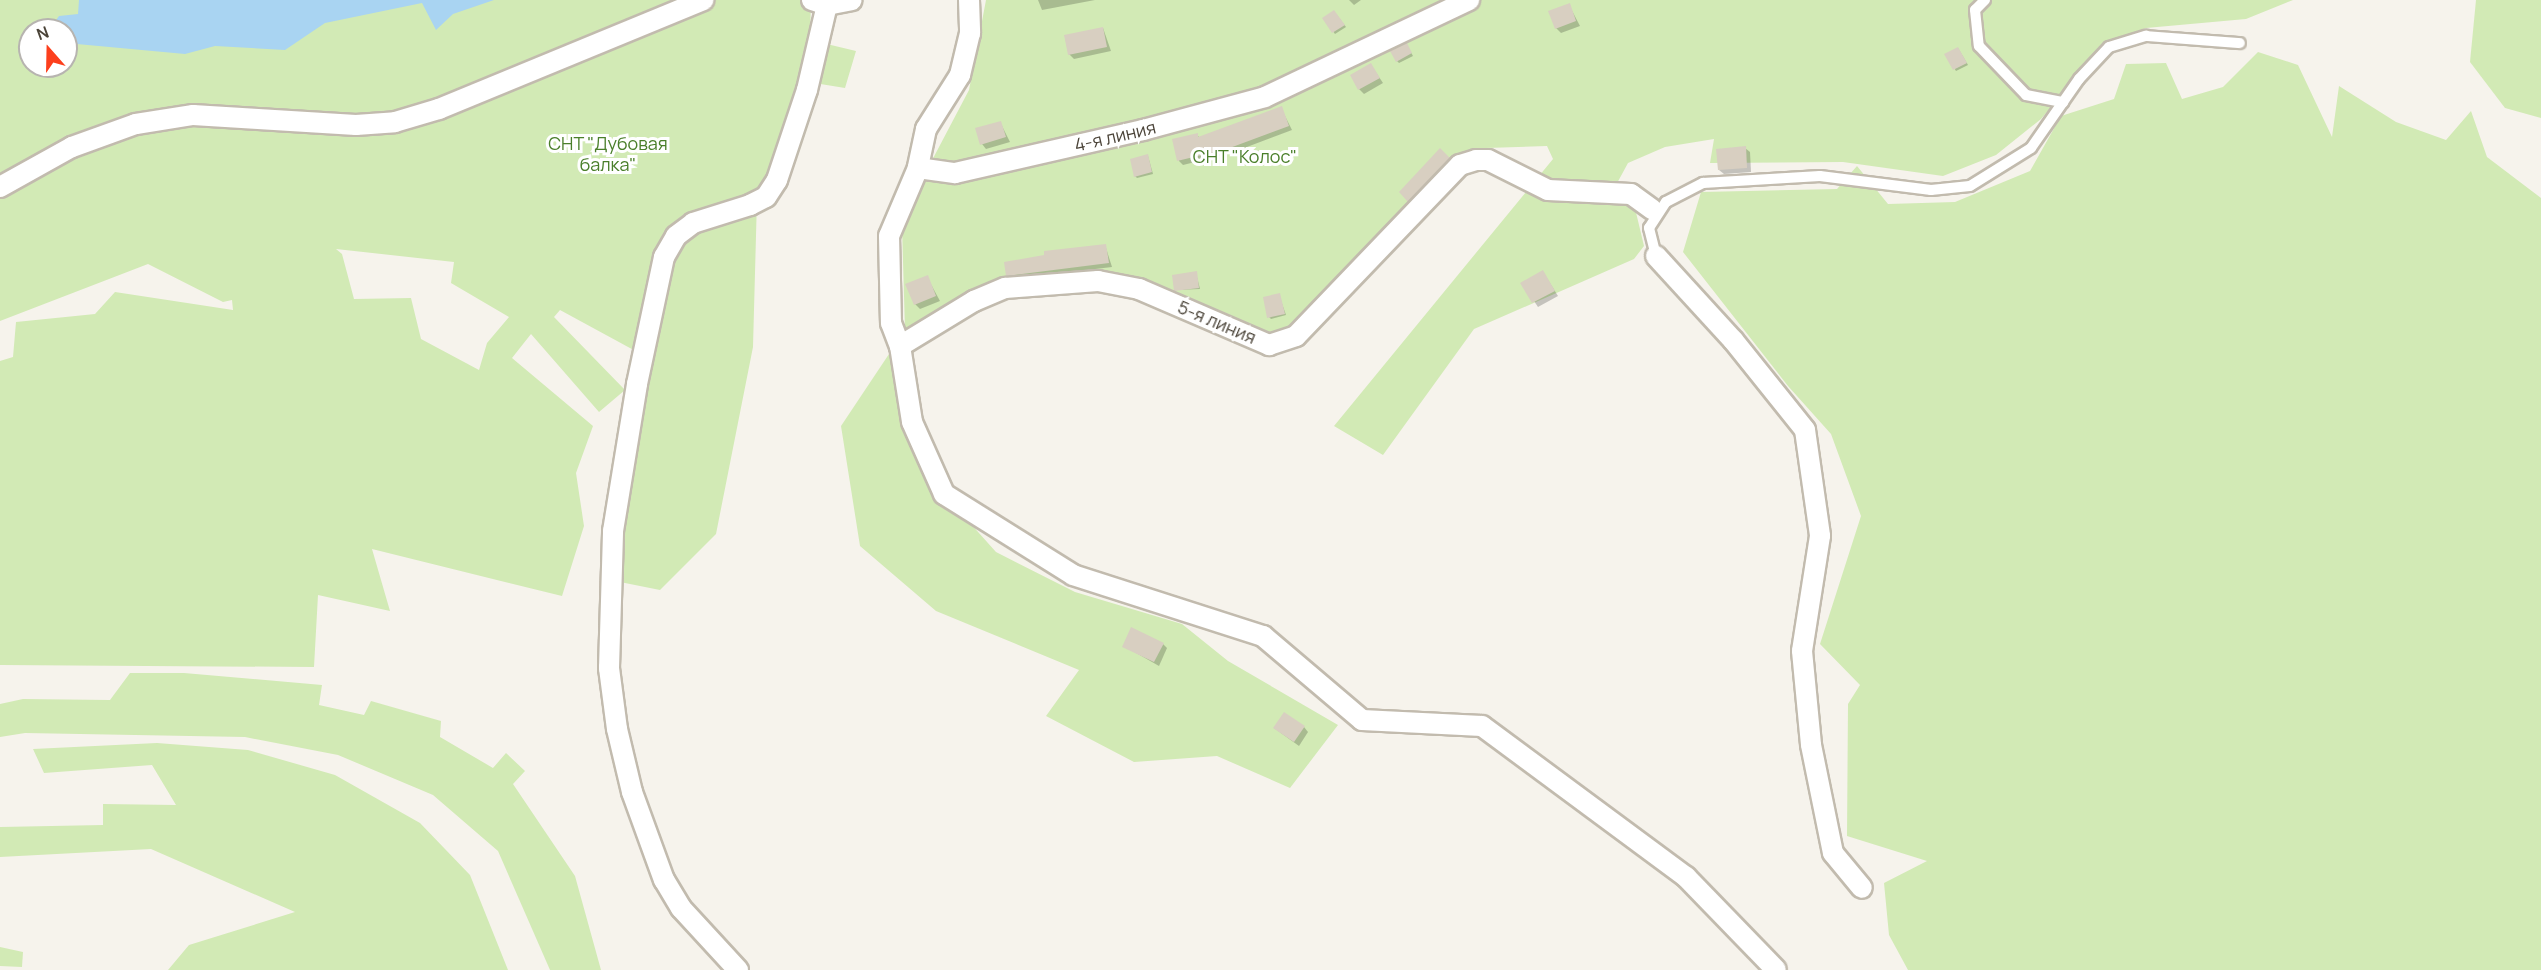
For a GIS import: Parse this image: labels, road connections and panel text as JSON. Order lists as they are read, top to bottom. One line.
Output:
{"streets":{"street":["4-я линия","5-я линия"]},"parks":["СНТ \"Дубовая балка\"","СНТ \"Колос\""],"north":"top"}
